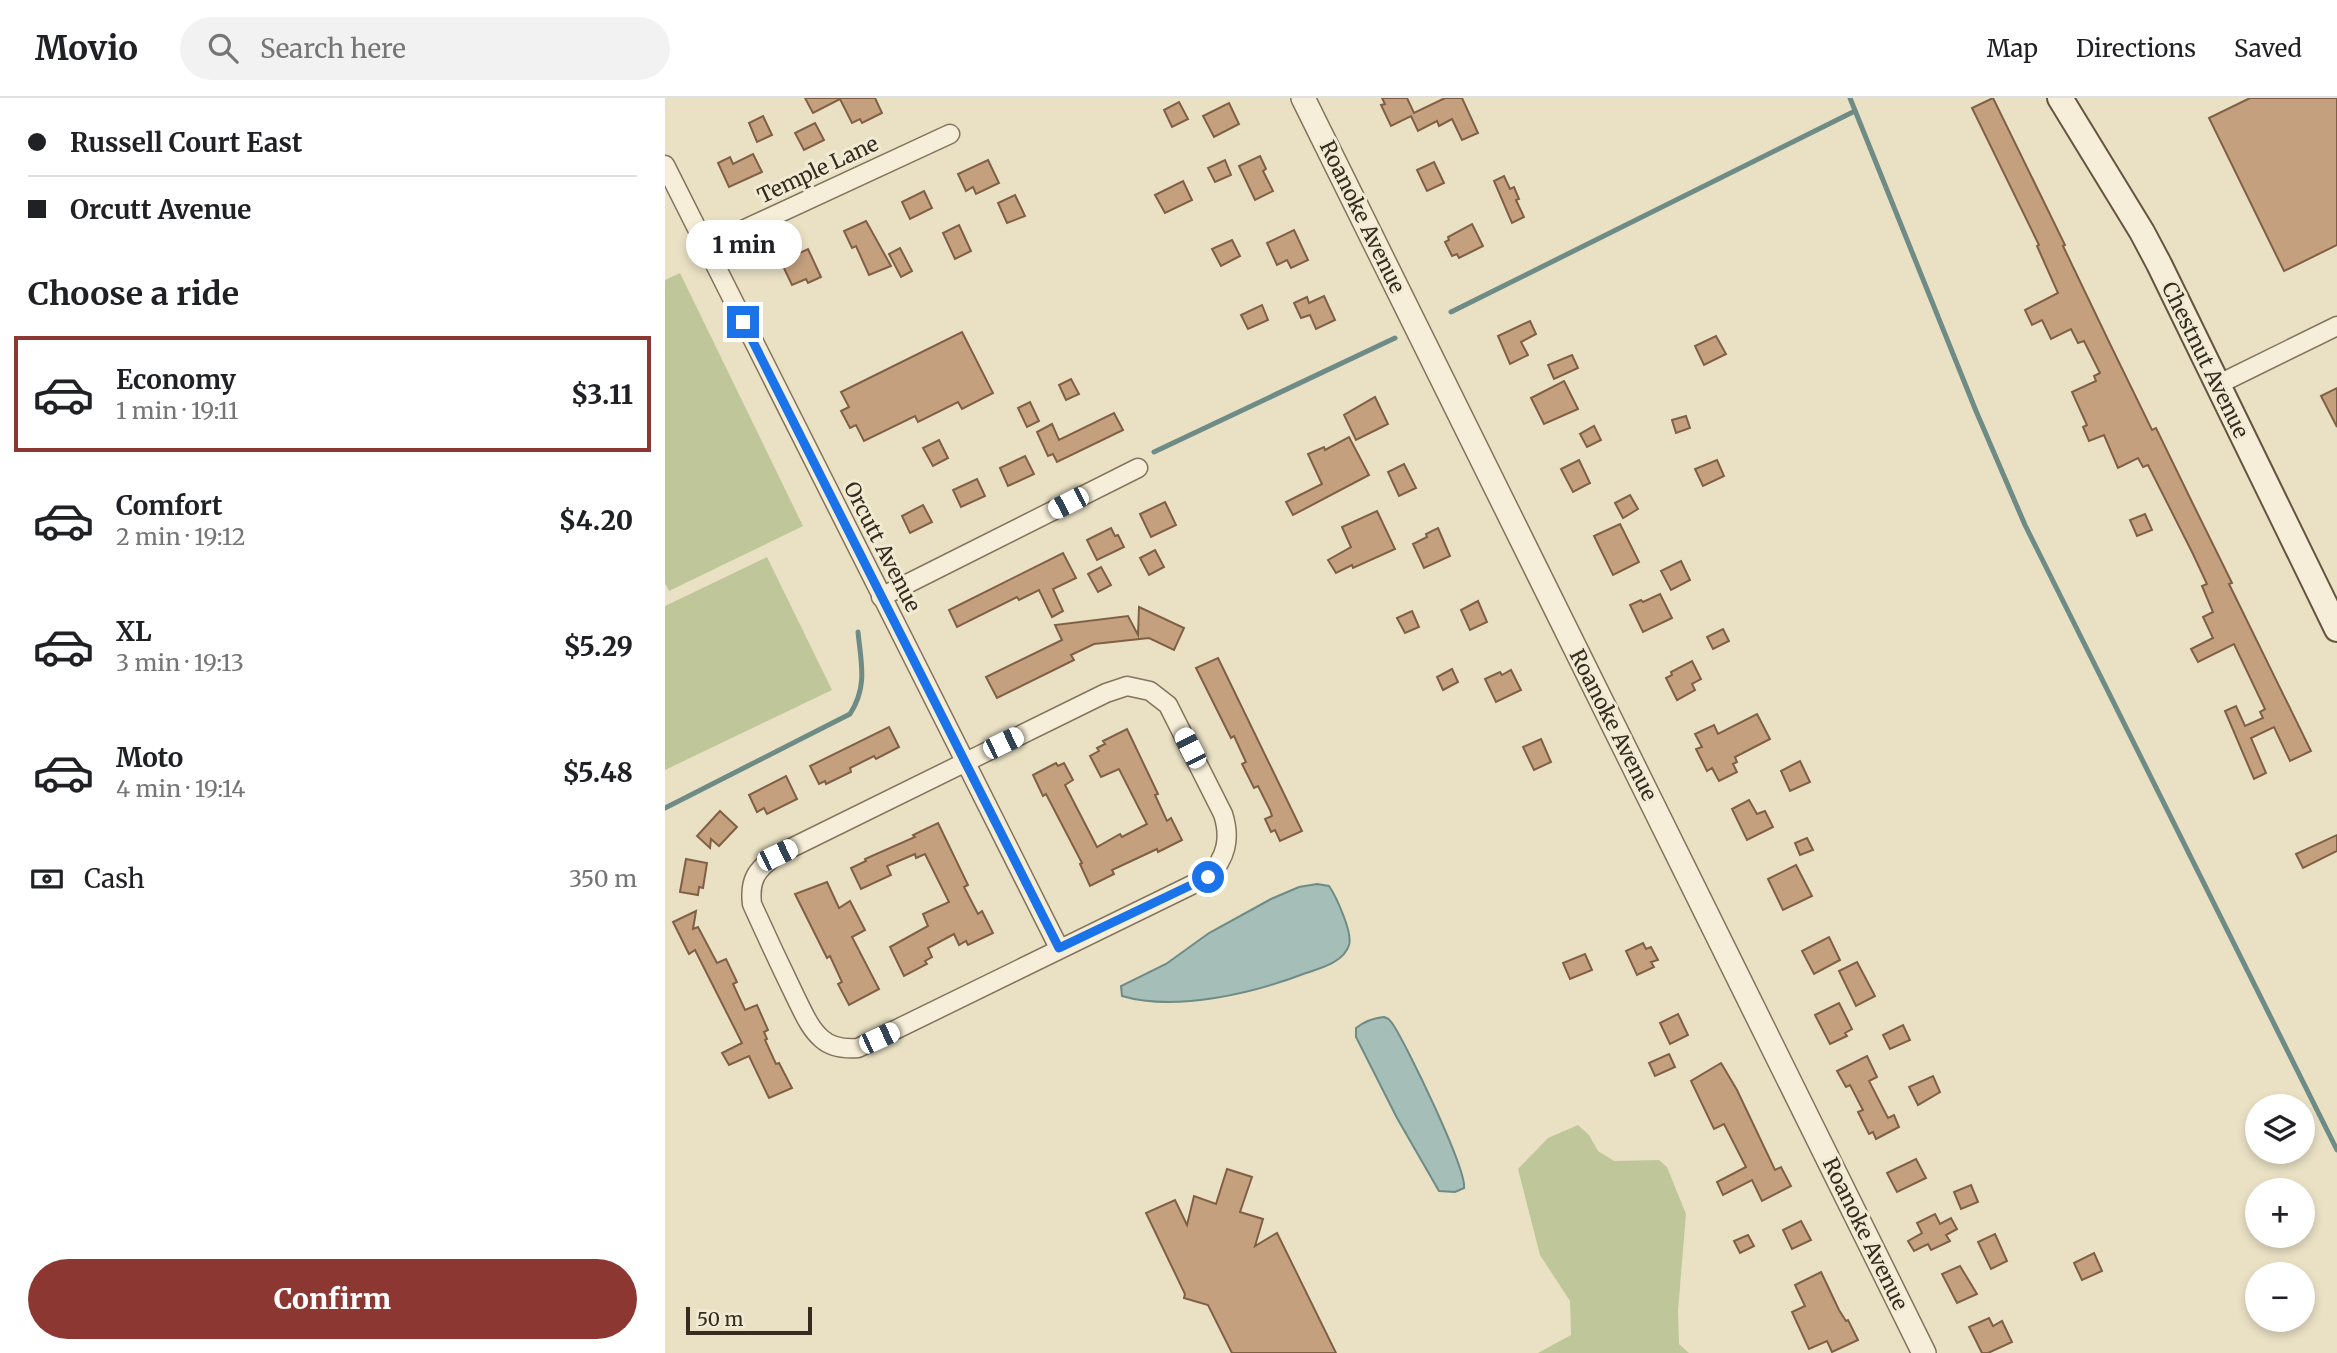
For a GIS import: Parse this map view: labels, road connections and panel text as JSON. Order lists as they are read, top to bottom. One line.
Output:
{"streets":{"main road":["Chestnut Avenue"],"street":["Temple Lane","Roanoke Avenue","Orcutt Avenue"]},"crossings":[["Temple Lane","Orcutt Avenue"]],"scale_bar":"50 m","page":{"header":"Movio","search":"Search here","nav":["Map","Directions","Saved"],"banner":["Russell Court East","Orcutt Avenue"],"bubble":"1 min","heading":"Choose a ride","list":[{"name":"Economy","note":"1 min · 19:11","value":"$3.11"},{"name":"Comfort","note":"2 min · 19:12","value":"$4.20"},{"name":"XL","note":"3 min · 19:13","value":"$5.29"},{"name":"Moto","note":"4 min · 19:14","value":"$5.48"}],"pay":["Cash","350 m"],"map_buttons":["+","−"],"buttons":"Confirm","scale":"50 m"}}
